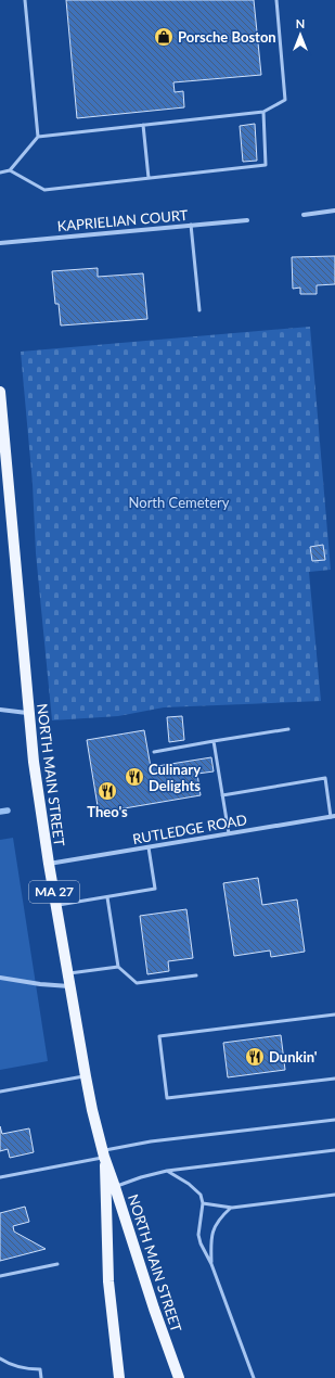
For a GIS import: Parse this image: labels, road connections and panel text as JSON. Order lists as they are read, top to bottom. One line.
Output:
{"streets":{"main road":["NORTH MAIN STREET","MA 27"],"street":["KAPRIELIAN COURT","RUTLEDGE ROAD"]},"crossings":[["NORTH MAIN STREET","RUTLEDGE ROAD"]],"parks":["North Cemetery"],"places":{"shop":["Porsche Boston"],"restaurant":["Culinary Delights","Theo's","Dunkin'"]},"north":"top"}
